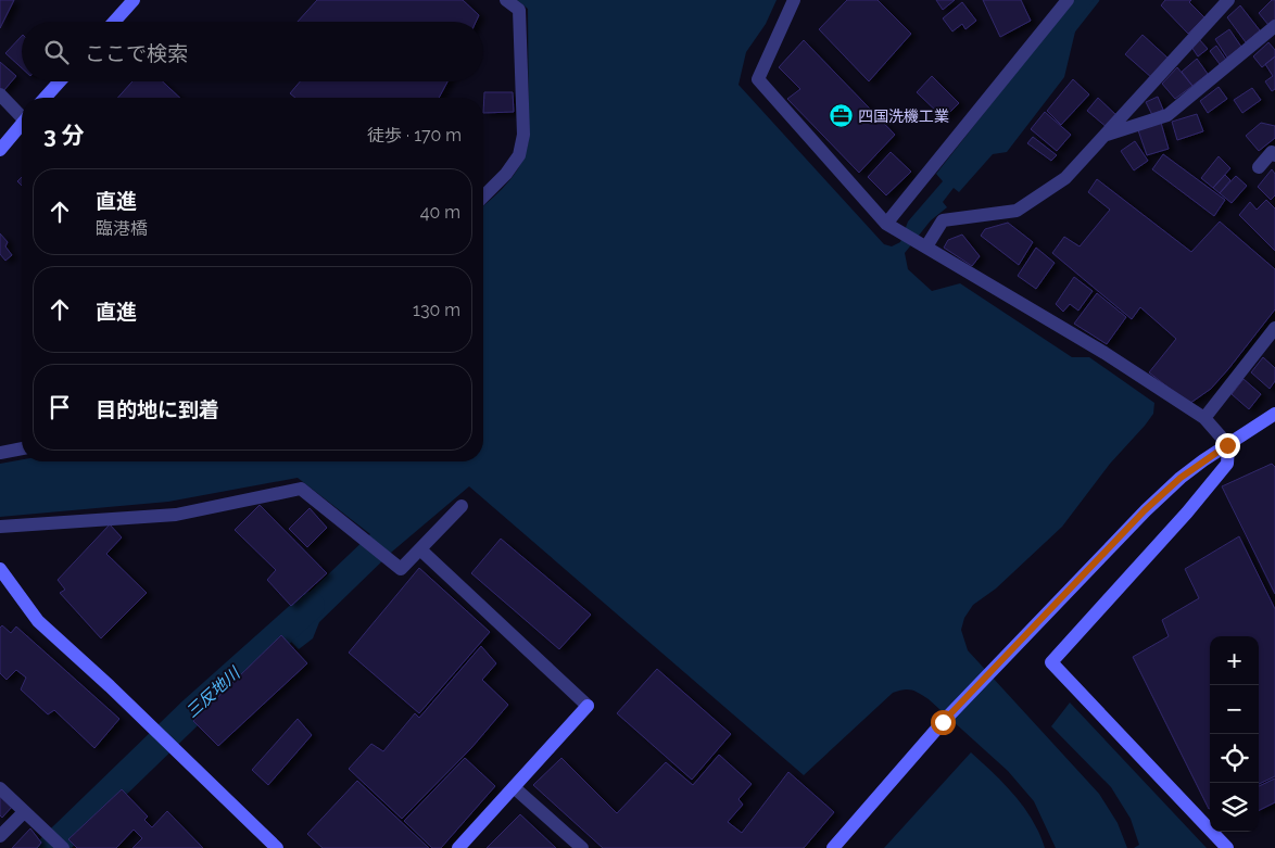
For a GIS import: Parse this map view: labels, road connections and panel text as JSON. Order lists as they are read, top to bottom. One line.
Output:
{"water":["三反地川"],"places":{"office":["四国洗機工業"]},"page":{"search":"ここで検索","heading":["3 分","徒歩 · 170 m"],"list":[["直進","臨港橋","40 m"],["直進","130 m"],"目的地に到着"],"map_buttons":["+","−"]}}
